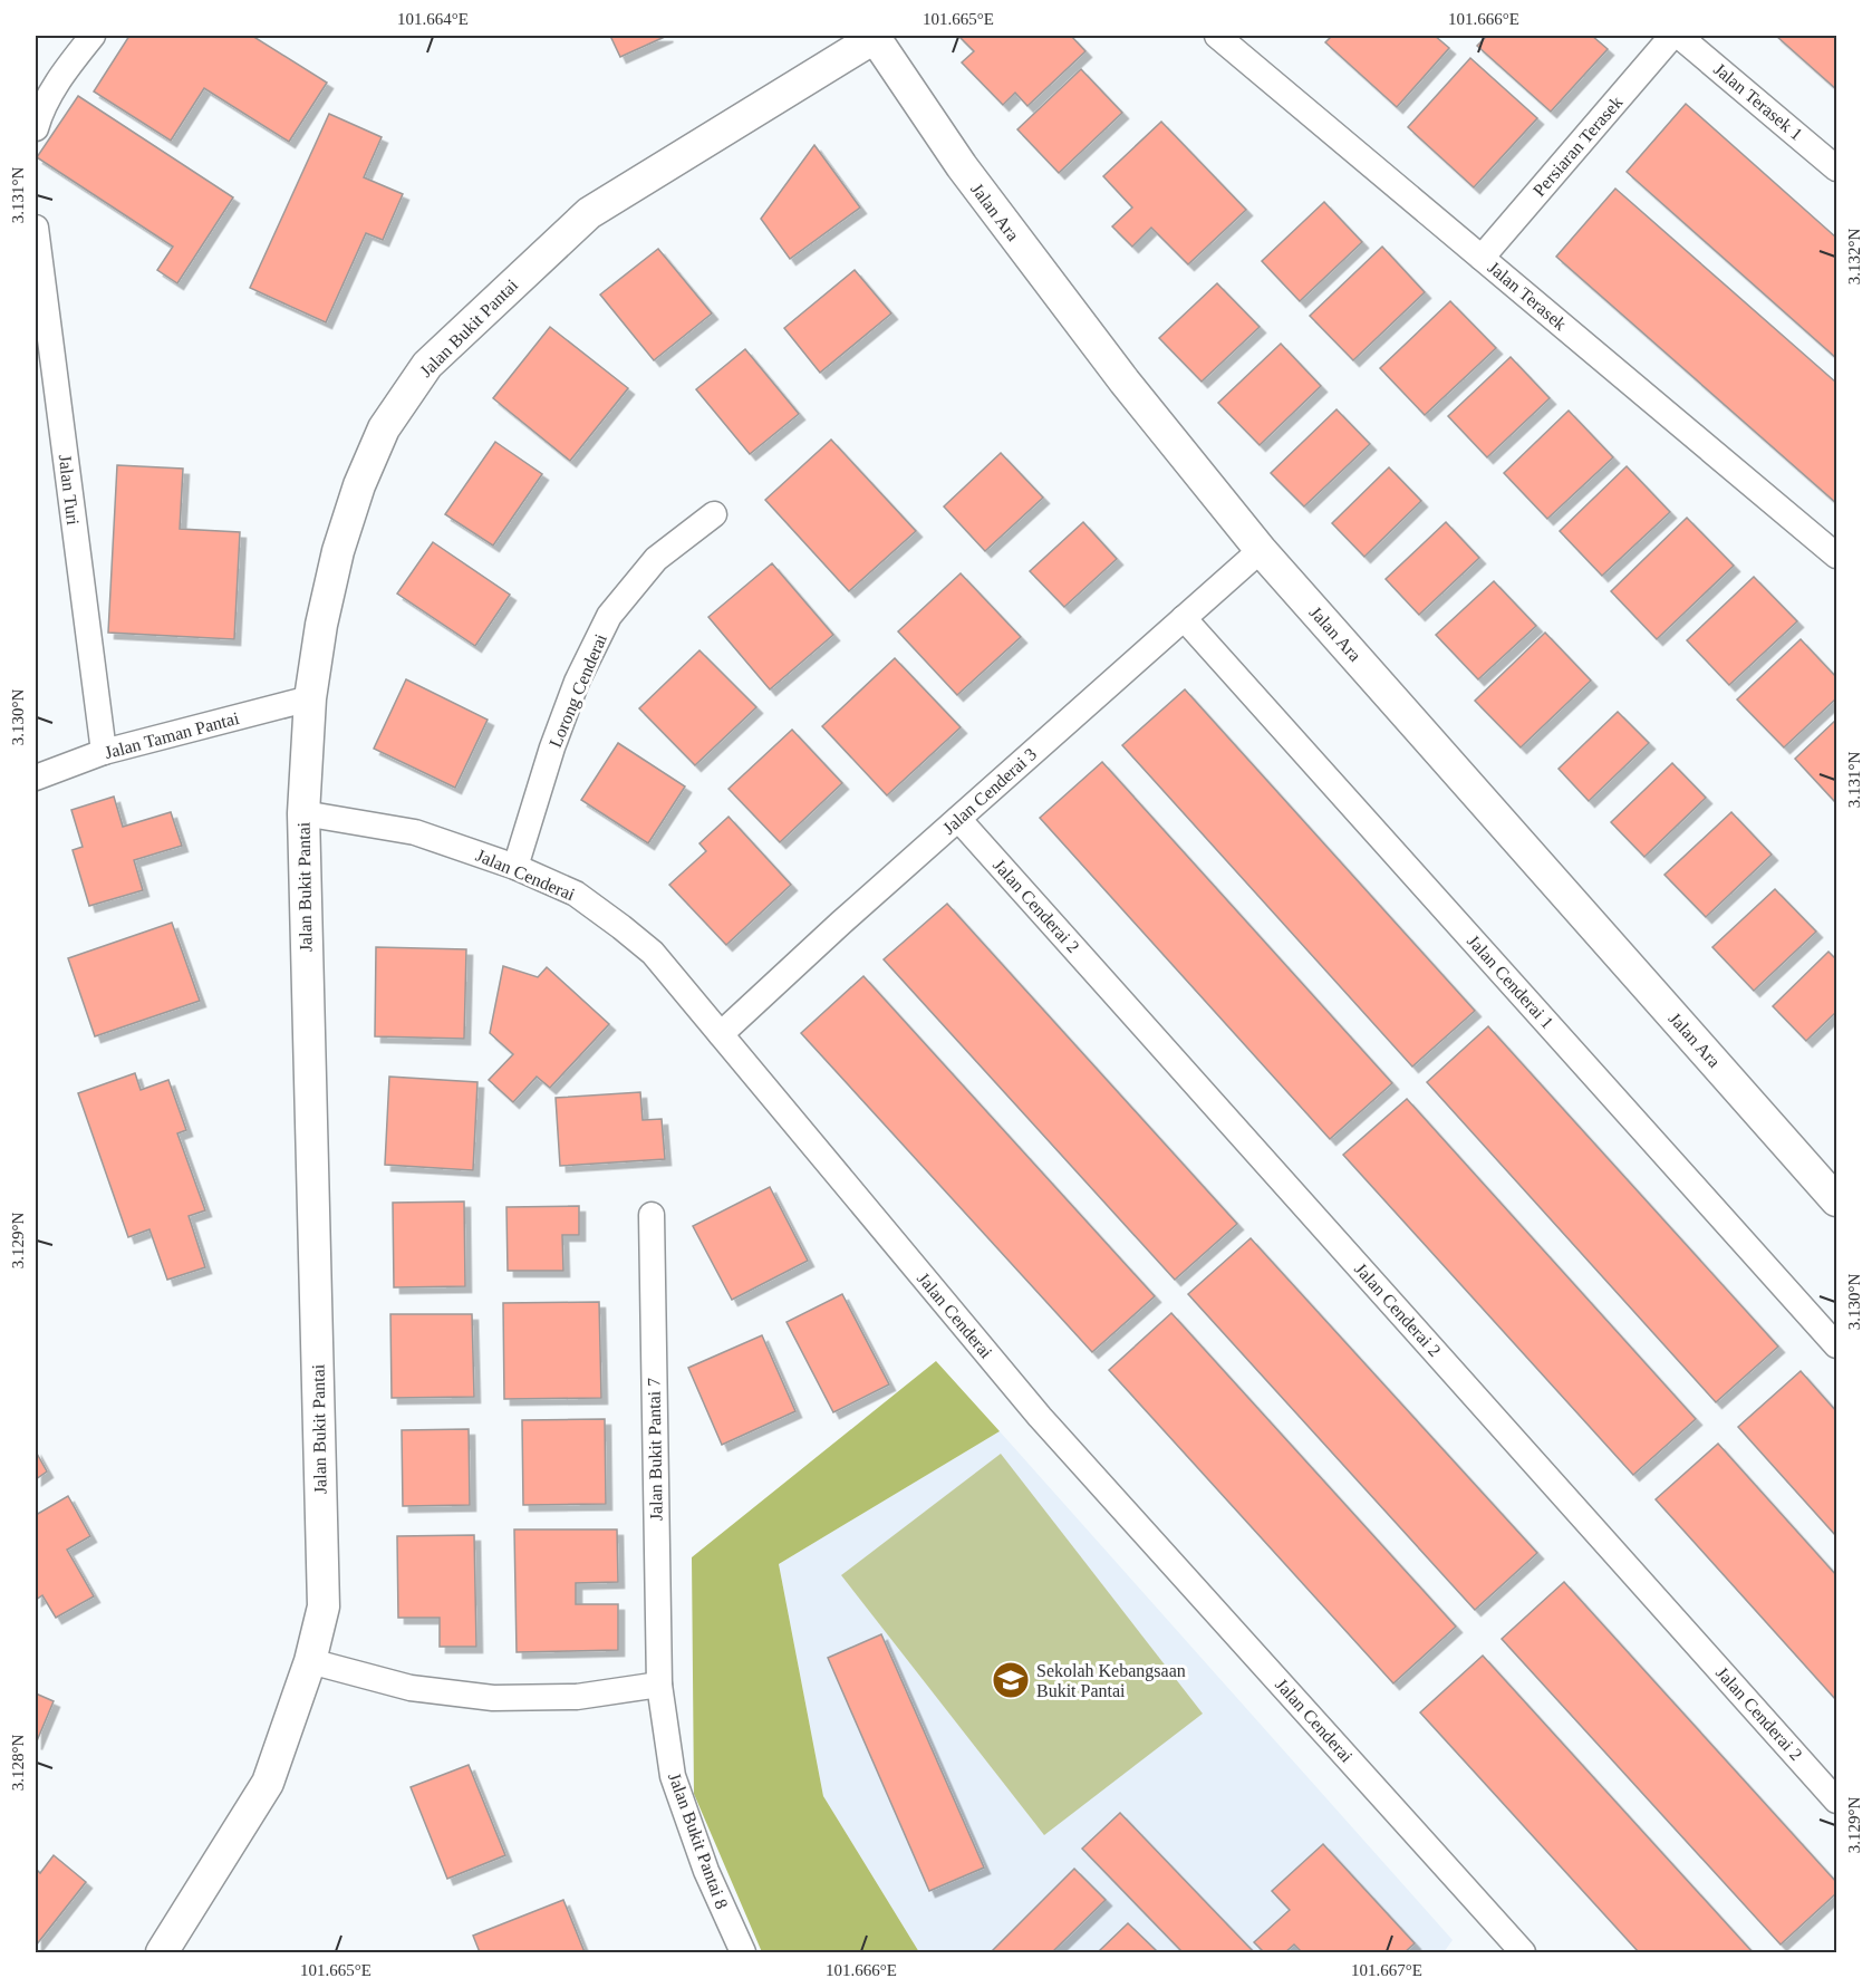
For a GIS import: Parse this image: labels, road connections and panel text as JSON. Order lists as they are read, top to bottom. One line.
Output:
{"streets":{"street":["Jalan Terasek 1","Persiaran Terasek","Jalan Ara","Jalan Terasek","Jalan Bukit Pantai","Jalan Turi","Lorong Cenderai","Jalan Taman Pantai","Jalan Cenderai 3","Jalan Cenderai","Jalan Cenderai 2","Jalan Cenderai 1","Jalan Bukit Pantai 7","Jalan Bukit Pantai 8"]},"crossings":[["Persiaran Terasek","Jalan Terasek"],["Jalan Ara","Jalan Bukit Pantai"],["Jalan Ara","Jalan Cenderai 3"],["Jalan Bukit Pantai","Jalan Taman Pantai"],["Jalan Bukit Pantai","Jalan Cenderai"],["Jalan Turi","Jalan Taman Pantai"],["Lorong Cenderai","Jalan Cenderai"],["Jalan Cenderai 3","Jalan Cenderai"],["Jalan Cenderai 3","Jalan Cenderai 2"],["Jalan Cenderai 3","Jalan Cenderai 1"],["Jalan Bukit Pantai 7","Jalan Bukit Pantai 8"]],"places":{"school or university":["Sekolah Kebangsaan Bukit Pantai"]},"coordinates":["101.664°E","101.665°E","101.666°E","3.131°N","3.132°N","3.130°N","3.129°N","3.128°N","101.667°E"]}
